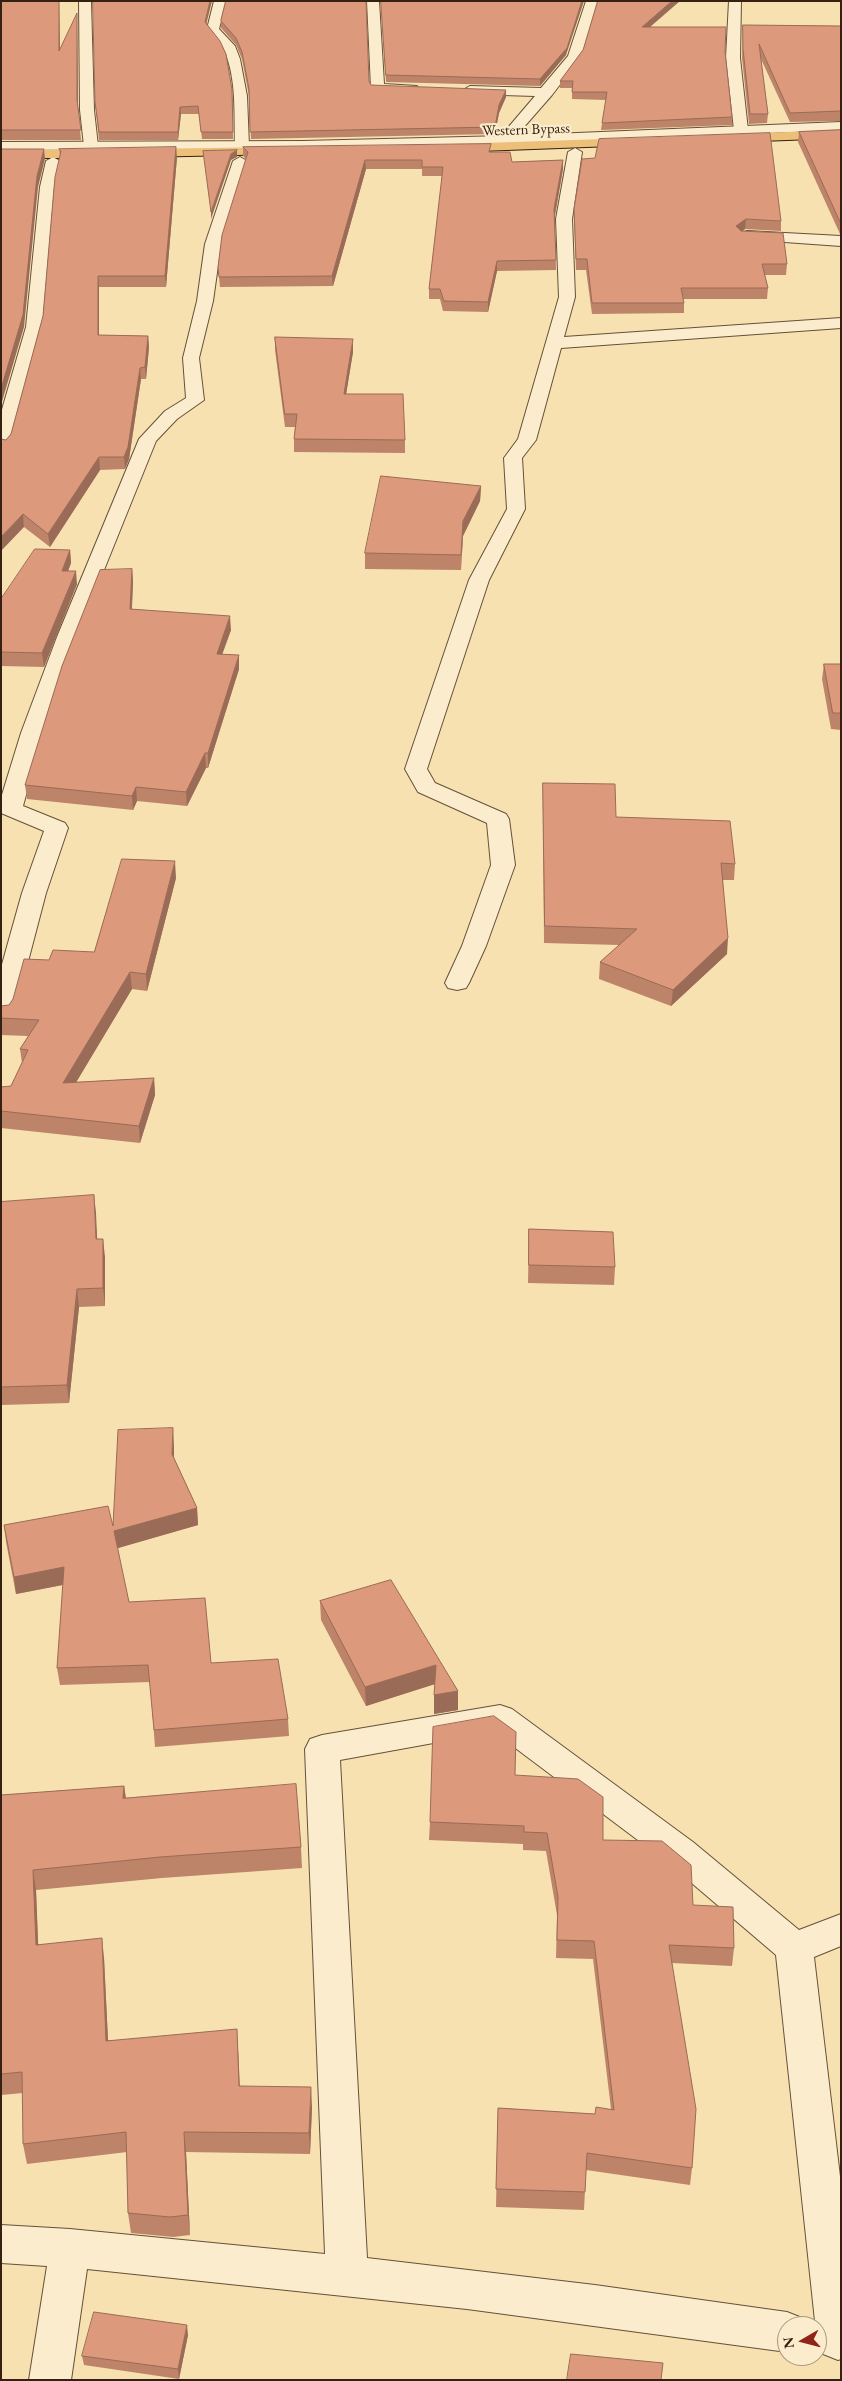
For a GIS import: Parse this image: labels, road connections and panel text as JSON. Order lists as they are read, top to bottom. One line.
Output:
{"streets":{"main road":["Western Bypass"]},"north":"left"}
